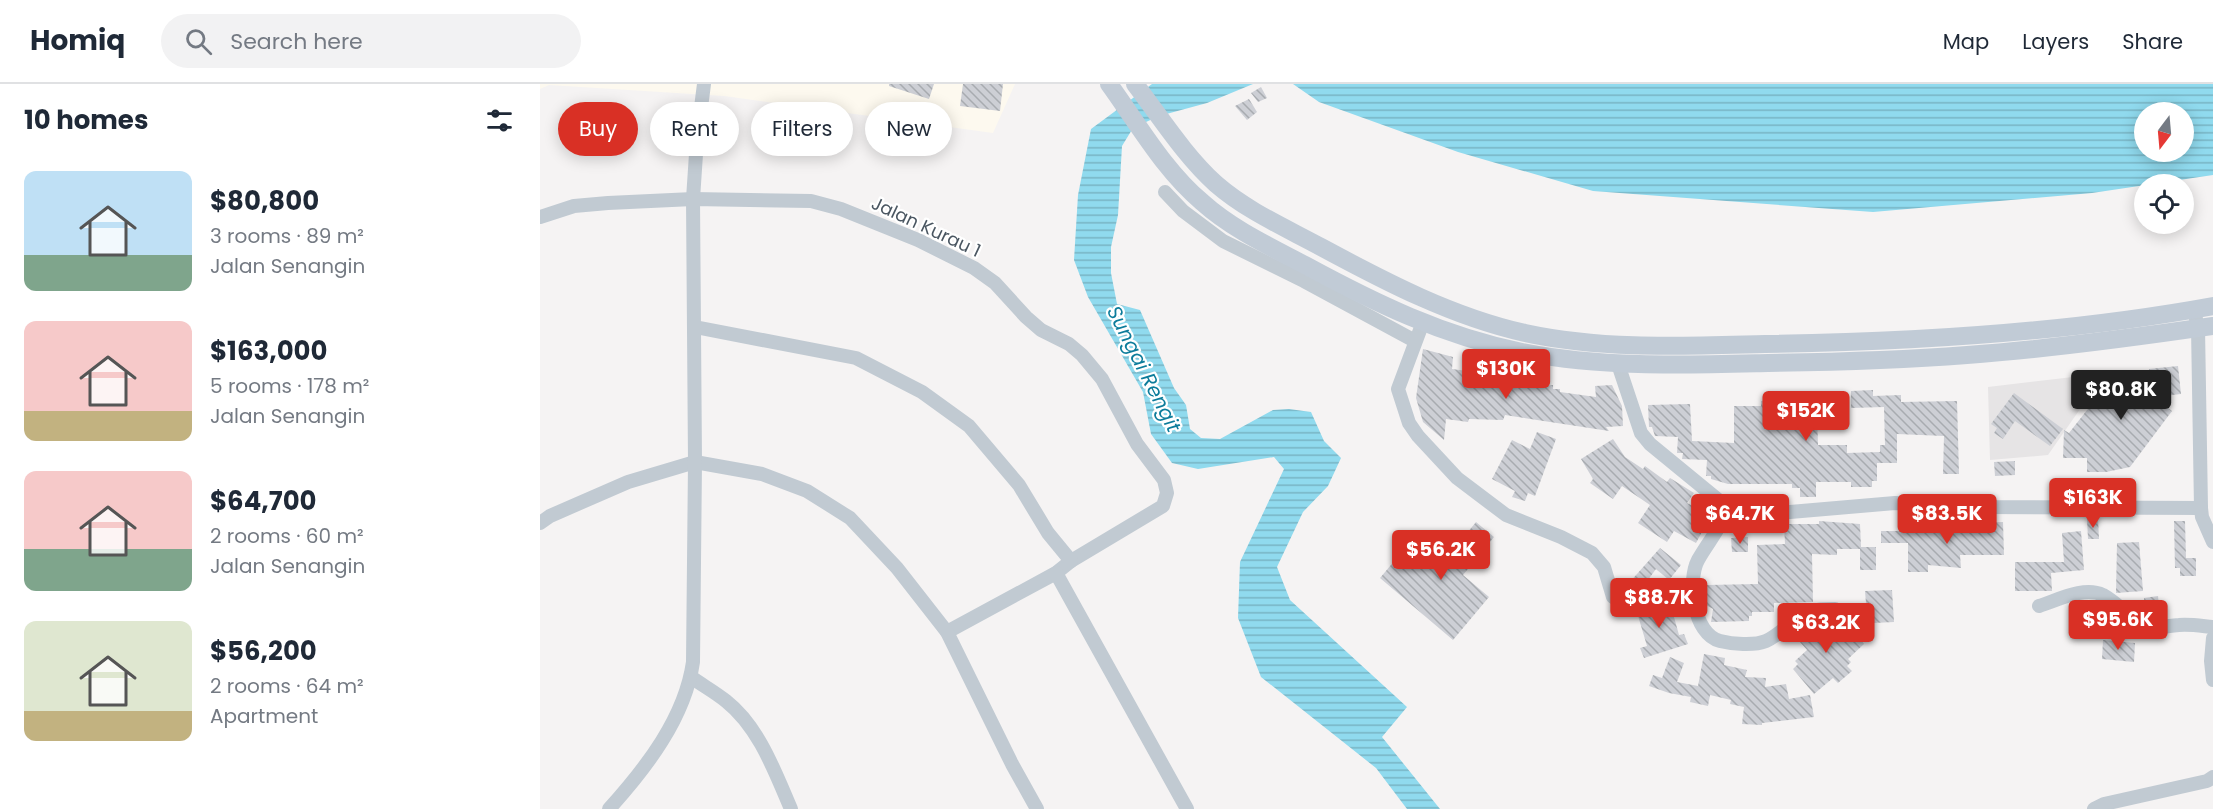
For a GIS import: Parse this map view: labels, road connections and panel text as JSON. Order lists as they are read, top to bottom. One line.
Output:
{"streets":{"street":["Jalan Kurau 1"]},"water":["Sungai Rengit"],"north":"bottom","page":{"header":"Homiq","search":"Search here","nav":["Map","Layers","Share"],"heading":"10 homes","chip":["Buy","Rent","Filters","New"],"list":[{"name":"$80,800","note":"3 rooms · 89 m² · Jalan Senangin"},{"name":"$163,000","note":"5 rooms · 178 m² · Jalan Senangin"},{"name":"$64,700","note":"2 rooms · 60 m² · Jalan Senangin"},{"name":"$56,200","note":"2 rooms · 64 m² · Apartment"}],"price":["$130K","$80.8K","$152K","$163K","$64.7K","$83.5K","$56.2K","$88.7K","$95.6K","$63.2K"]}}
